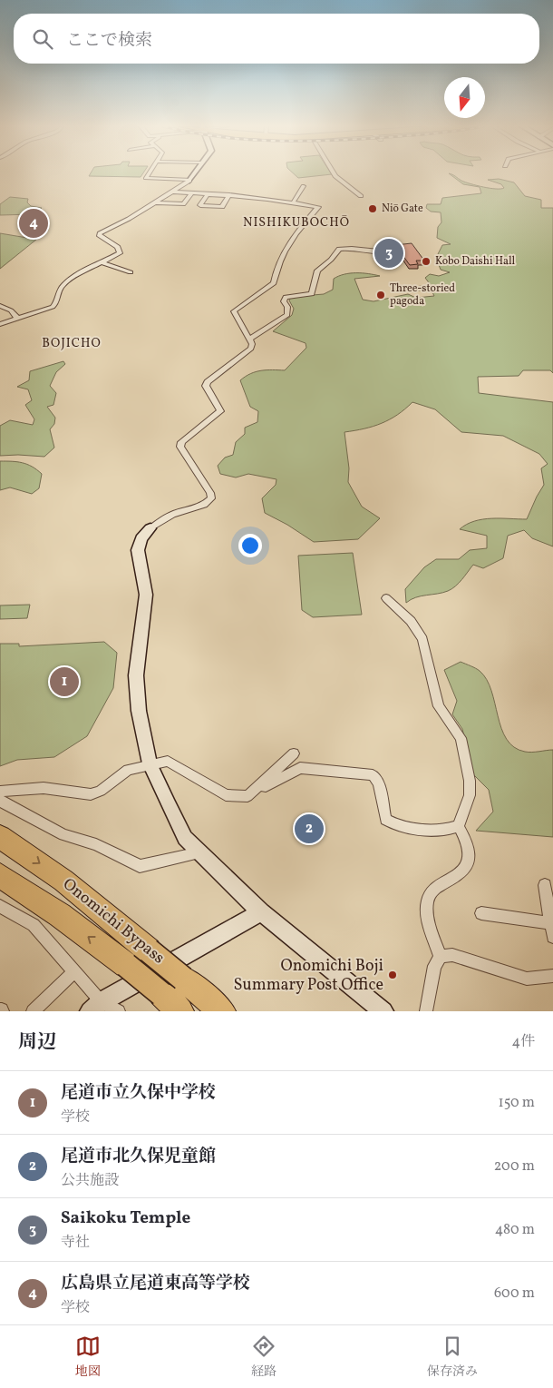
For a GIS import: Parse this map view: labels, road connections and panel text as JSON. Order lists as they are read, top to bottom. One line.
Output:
{"streets":{"highway":["Onomichi Bypass"]},"districts":["NISHIKUBOCHŌ","BOJICHO"],"places":["Niō Gate","Kobo Daishi Hall","Three-storied pagoda","Onomichi Boji Summary Post Office"],"north":"bottom","page":{"search":"ここで検索","pins":["4","3","1","2"],"heading":["周辺","4件"],"list":[{"mark":"1","name":"尾道市立久保中学校","note":"学校","value":"150 m"},{"mark":"2","name":"尾道市北久保児童館","note":"公共施設","value":"200 m"},{"mark":"3","name":"Saikoku Temple","note":"寺社","value":"480 m"},{"mark":"4","name":"広島県立尾道東高等学校","note":"学校","value":"600 m"}],"nav":["地図","経路","保存済み"]}}
